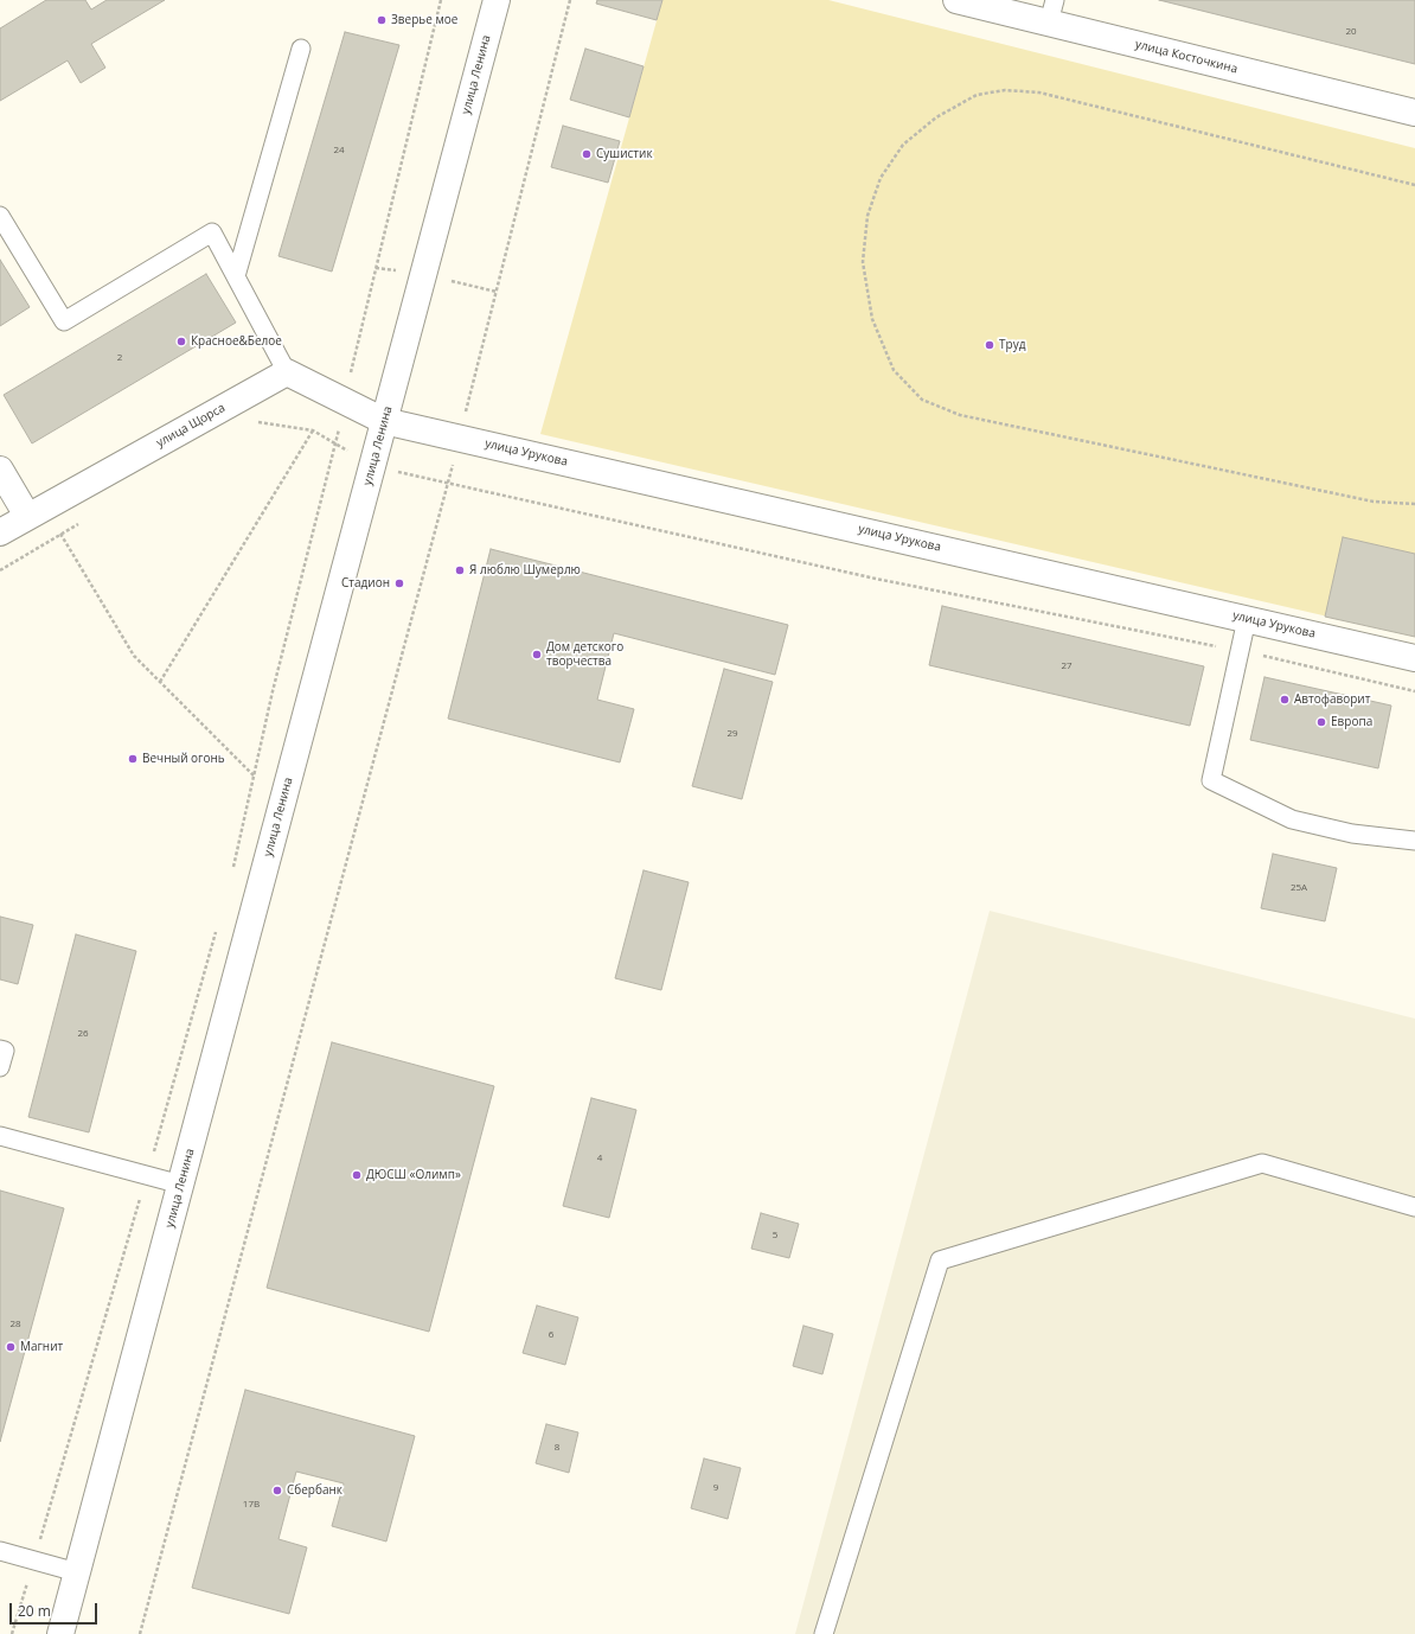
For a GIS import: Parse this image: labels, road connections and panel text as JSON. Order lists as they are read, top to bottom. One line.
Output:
{"streets":{"street":["улица Косточкина","улица Ленина","улица Щорса","улица Урукова"]},"crossings":[["улица Ленина","улица Урукова"]],"places":["Зверье мое","Сушистик","Красное&Белое","Труд","Я люблю Шумерлю","Стадион","Дом детского творчества","Автофаворит","Европа","Вечный огонь","ДЮСШ «Олимп»","Магнит","Сбербанк"],"house_numbers":["20","24","2","27","29","25А","26","4","5","28","6","8","9","17В"],"scale_bar":"20 m"}
